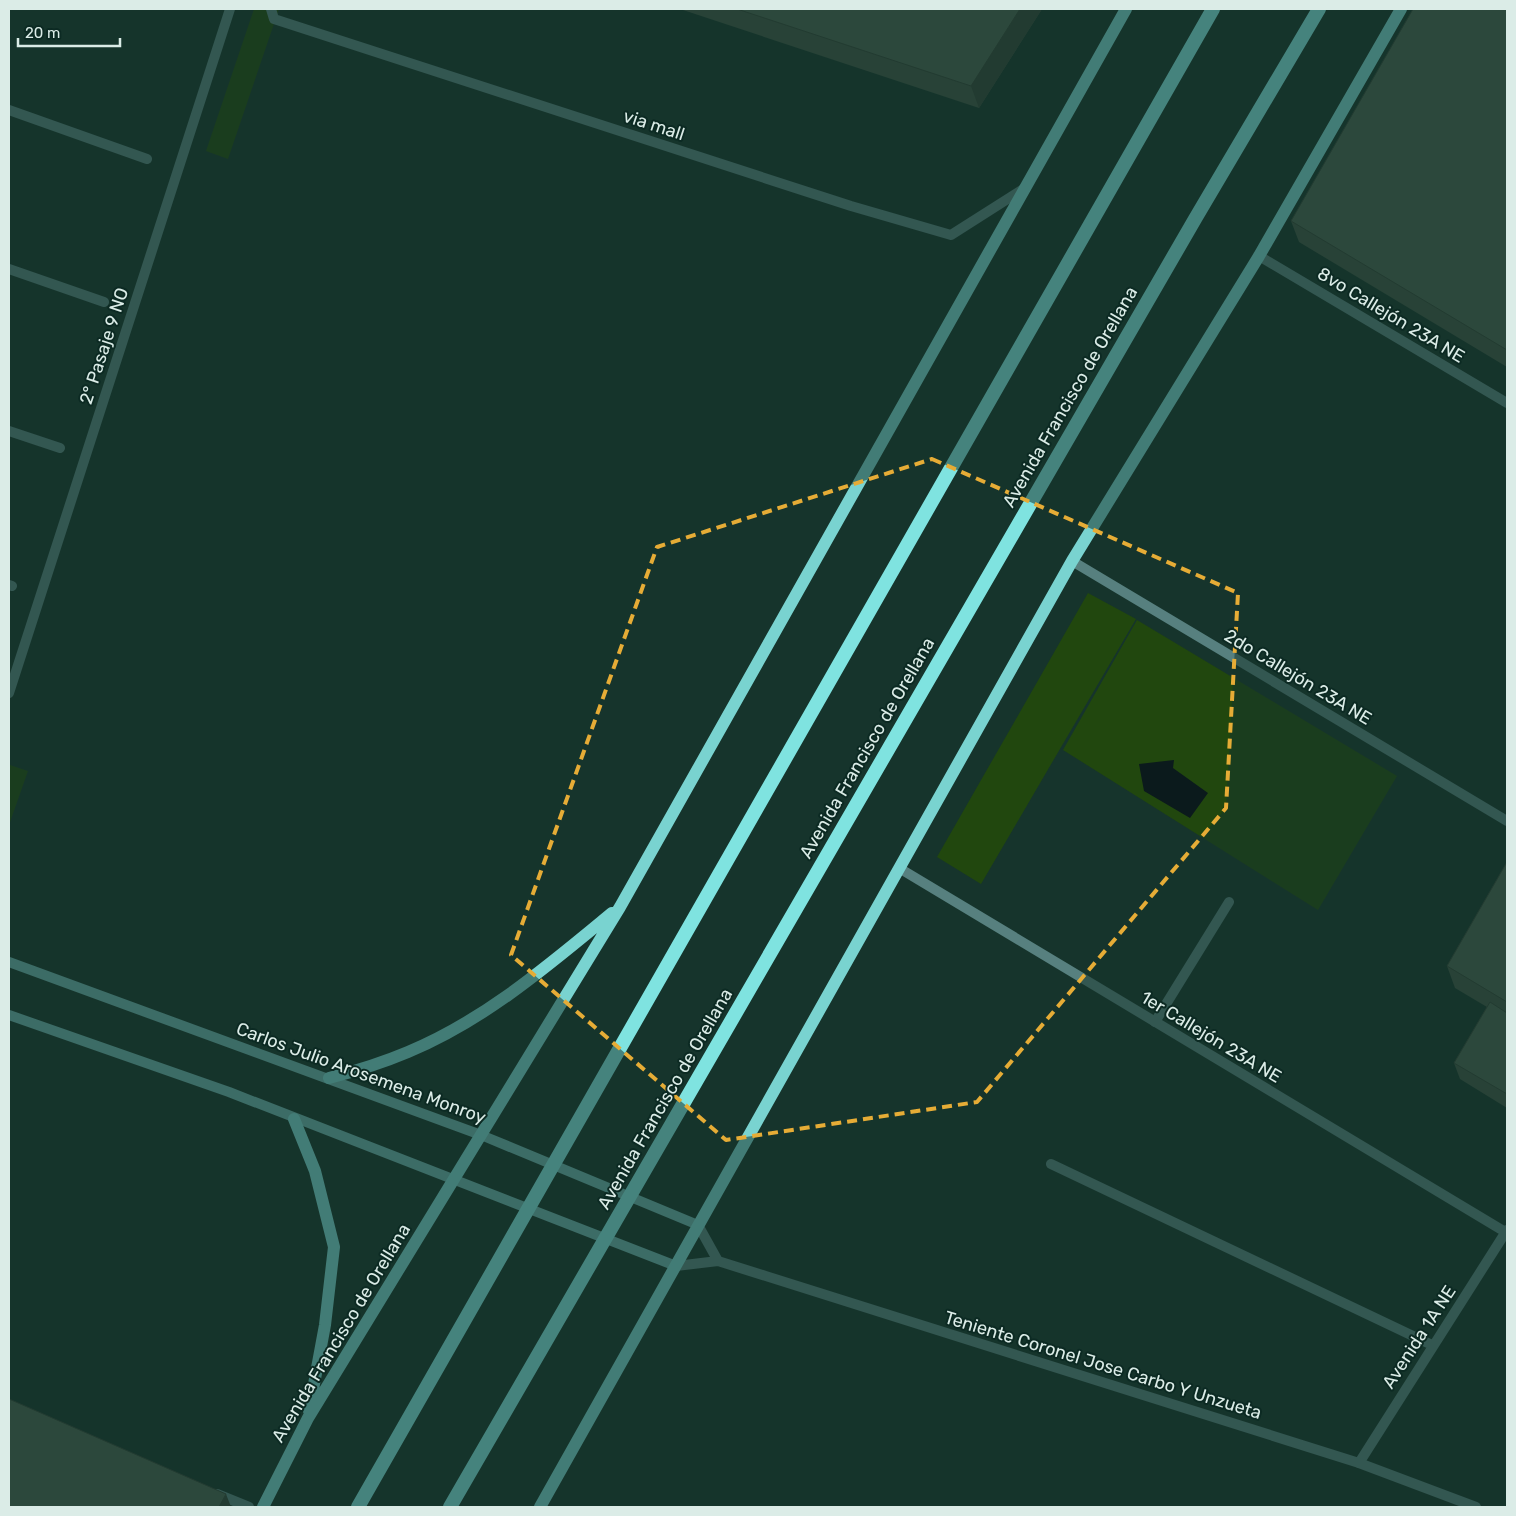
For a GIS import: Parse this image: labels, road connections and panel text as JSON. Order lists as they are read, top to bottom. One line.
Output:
{"streets":{"highway":["Avenida Francisco de Orellana"],"main road":["Carlos Julio Arosemena Monroy"],"street":["via mall","8vo Callejón 23A NE","2° Pasaje 9 NO","2do Callejón 23A NE","1er Callejón 23A NE","Avenida 1A NE","Teniente Coronel Jose Carbo Y Unzueta"]},"crossings":[["via mall","Avenida Francisco de Orellana"],["Avenida Francisco de Orellana","Carlos Julio Arosemena Monroy"],["1er Callejón 23A NE","Avenida 1A NE"],["Avenida 1A NE","Teniente Coronel Jose Carbo Y Unzueta"]],"scale_bar":"20 m"}
